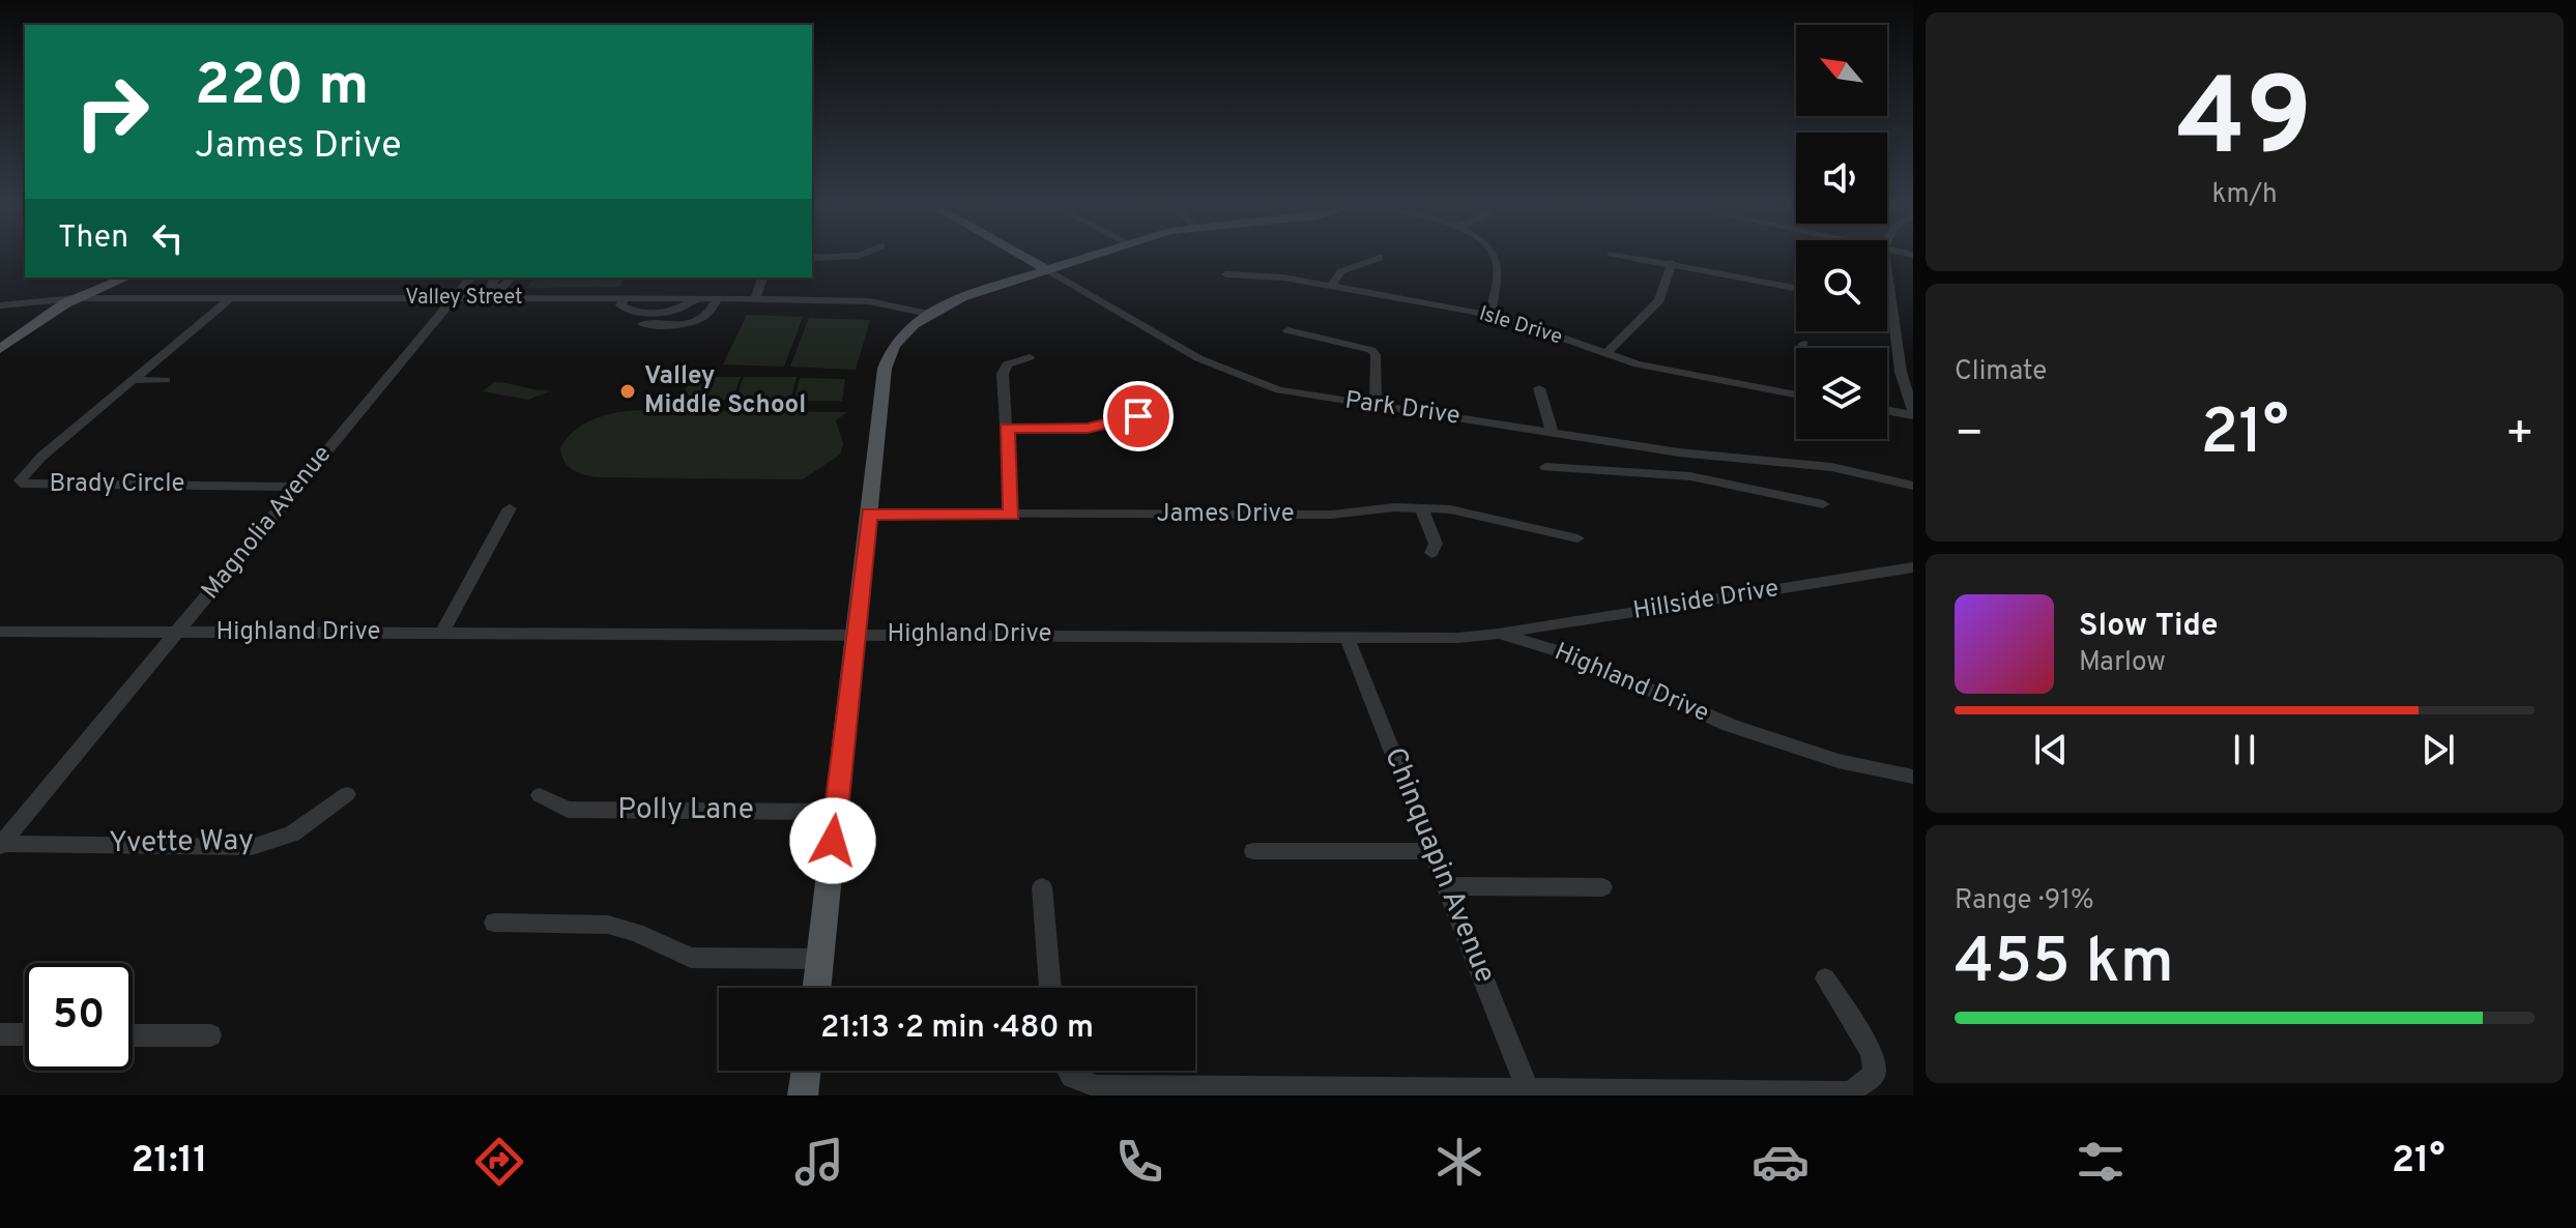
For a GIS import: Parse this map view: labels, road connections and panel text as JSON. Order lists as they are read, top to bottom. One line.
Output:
{"streets":{"main road":["Park Drive"],"street":["Valley Street","Isle Drive","Brady Circle","James Drive","Magnolia Avenue","Hillside Drive","Highland Drive","Polly Lane","Yvette Way","Chinquapin Avenue"]},"crossings":[["Valley Street","Brady Circle"],["Valley Street","Magnolia Avenue"],["Brady Circle","Magnolia Avenue"],["Magnolia Avenue","Highland Drive"],["Magnolia Avenue","Yvette Way"],["Hillside Drive","Highland Drive"],["Highland Drive","Chinquapin Avenue"]],"places":["Valley Middle School"],"north":"top left","page":{"tile":[["49","km/h"],"Climate",["Range · 91%","455 km"]],"turn":["220 m","James Drive"],"then":"Then","heat":["−","21°","+"],"song":["Slow Tide","Marlow"],"limit":"50","trip":"21:13 · 2 min · 480 m","tabs":["21:11","21°"]}}
